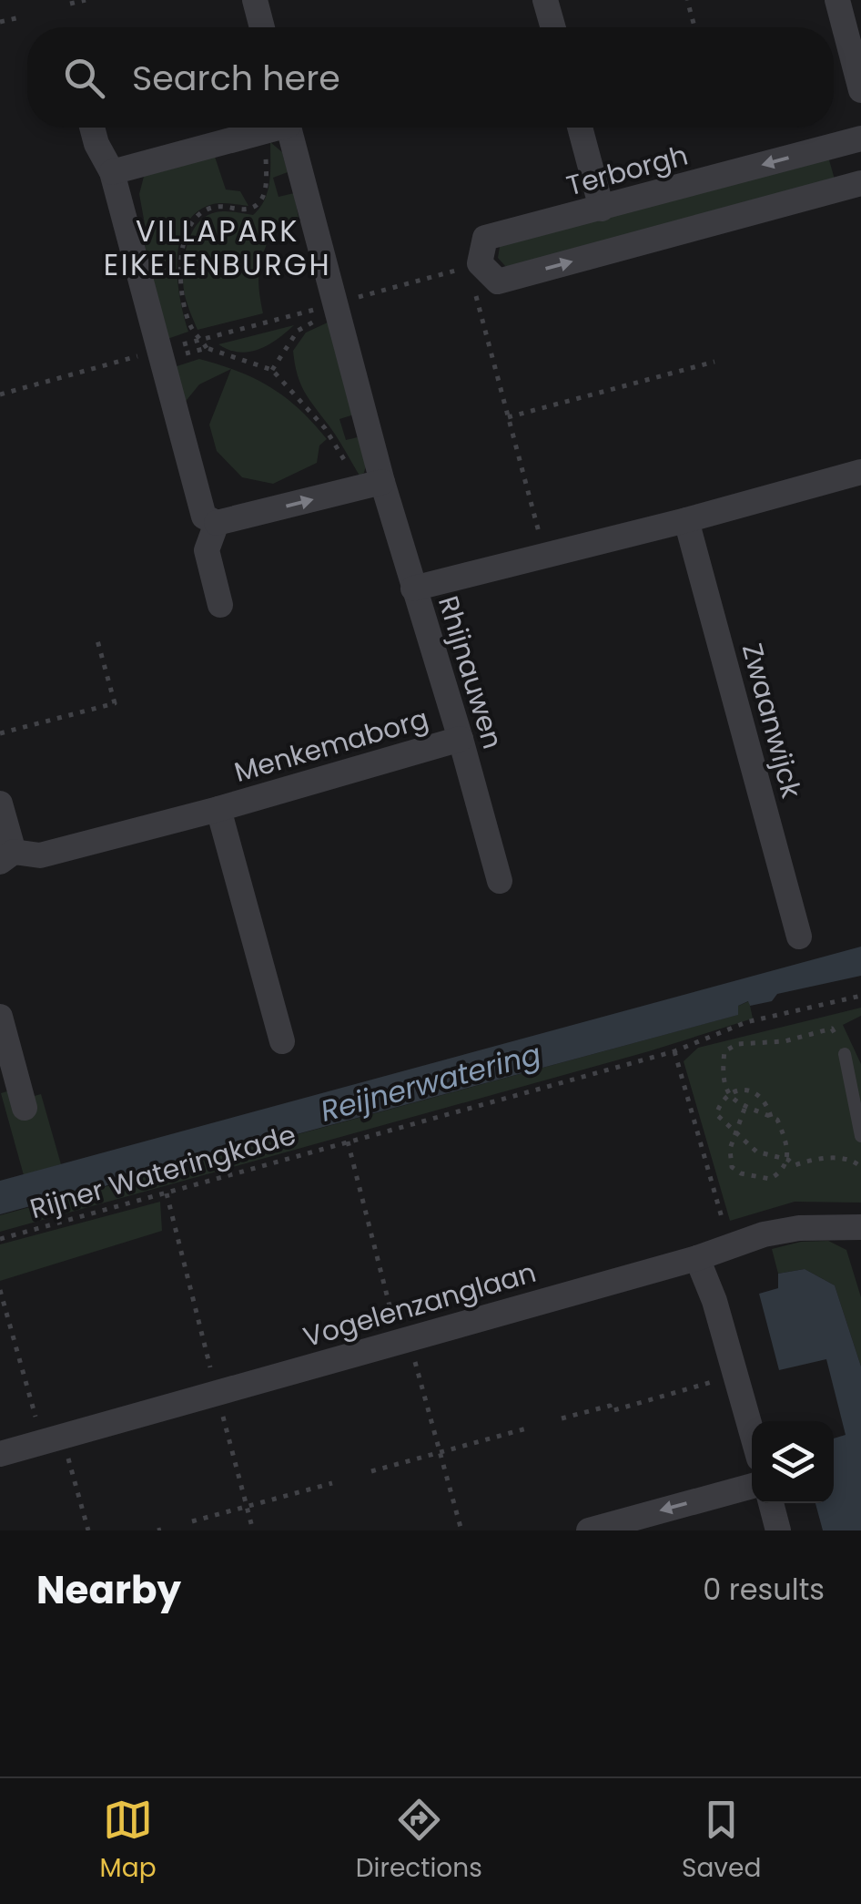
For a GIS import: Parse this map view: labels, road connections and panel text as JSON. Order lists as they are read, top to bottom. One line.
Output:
{"streets":{"street":["Terborgh","Rhijnauwen","Zwaanwijck","Menkemaborg","Vogelenzanglaan"],"path":["Rijner Wateringkade"]},"crossings":[["Rhijnauwen","Menkemaborg"]],"districts":["VILLAPARK EIKELENBURGH"],"water":["Reijnerwatering"],"page":{"search":"Search here","heading":["Nearby","0 results"],"nav":["Map","Directions","Saved"]}}
